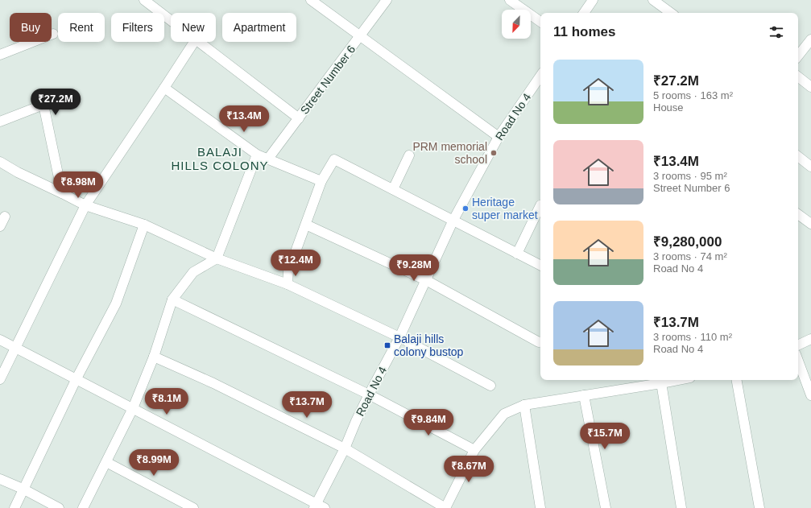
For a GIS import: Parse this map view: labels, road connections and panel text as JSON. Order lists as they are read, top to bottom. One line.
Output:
{"streets":{"street":["Street Number 6","Road No 4"]},"districts":["BALAJI HILLS COLONY"],"places":{"other":["PRM memorial school","Heritage super market"],"transit":["Balaji hills colony bustop"]},"north":"bottom left","page":{"chip":["Buy","Rent","Filters","New","Apartment"],"heading":"11 homes","list":[{"name":"₹27.2M","note":"5 rooms · 163 m² · House"},{"name":"₹13.4M","note":"3 rooms · 95 m² · Street Number 6"},{"name":"₹9,280,000","note":"3 rooms · 74 m² · Road No 4"},{"name":"₹13.7M","note":"3 rooms · 110 m² · Road No 4"}],"price":["₹27.2M","₹13.4M","₹8.98M","₹12.4M","₹9.28M","₹8.1M","₹13.7M","₹9.84M","₹15.7M","₹8.99M","₹8.67M"]}}
